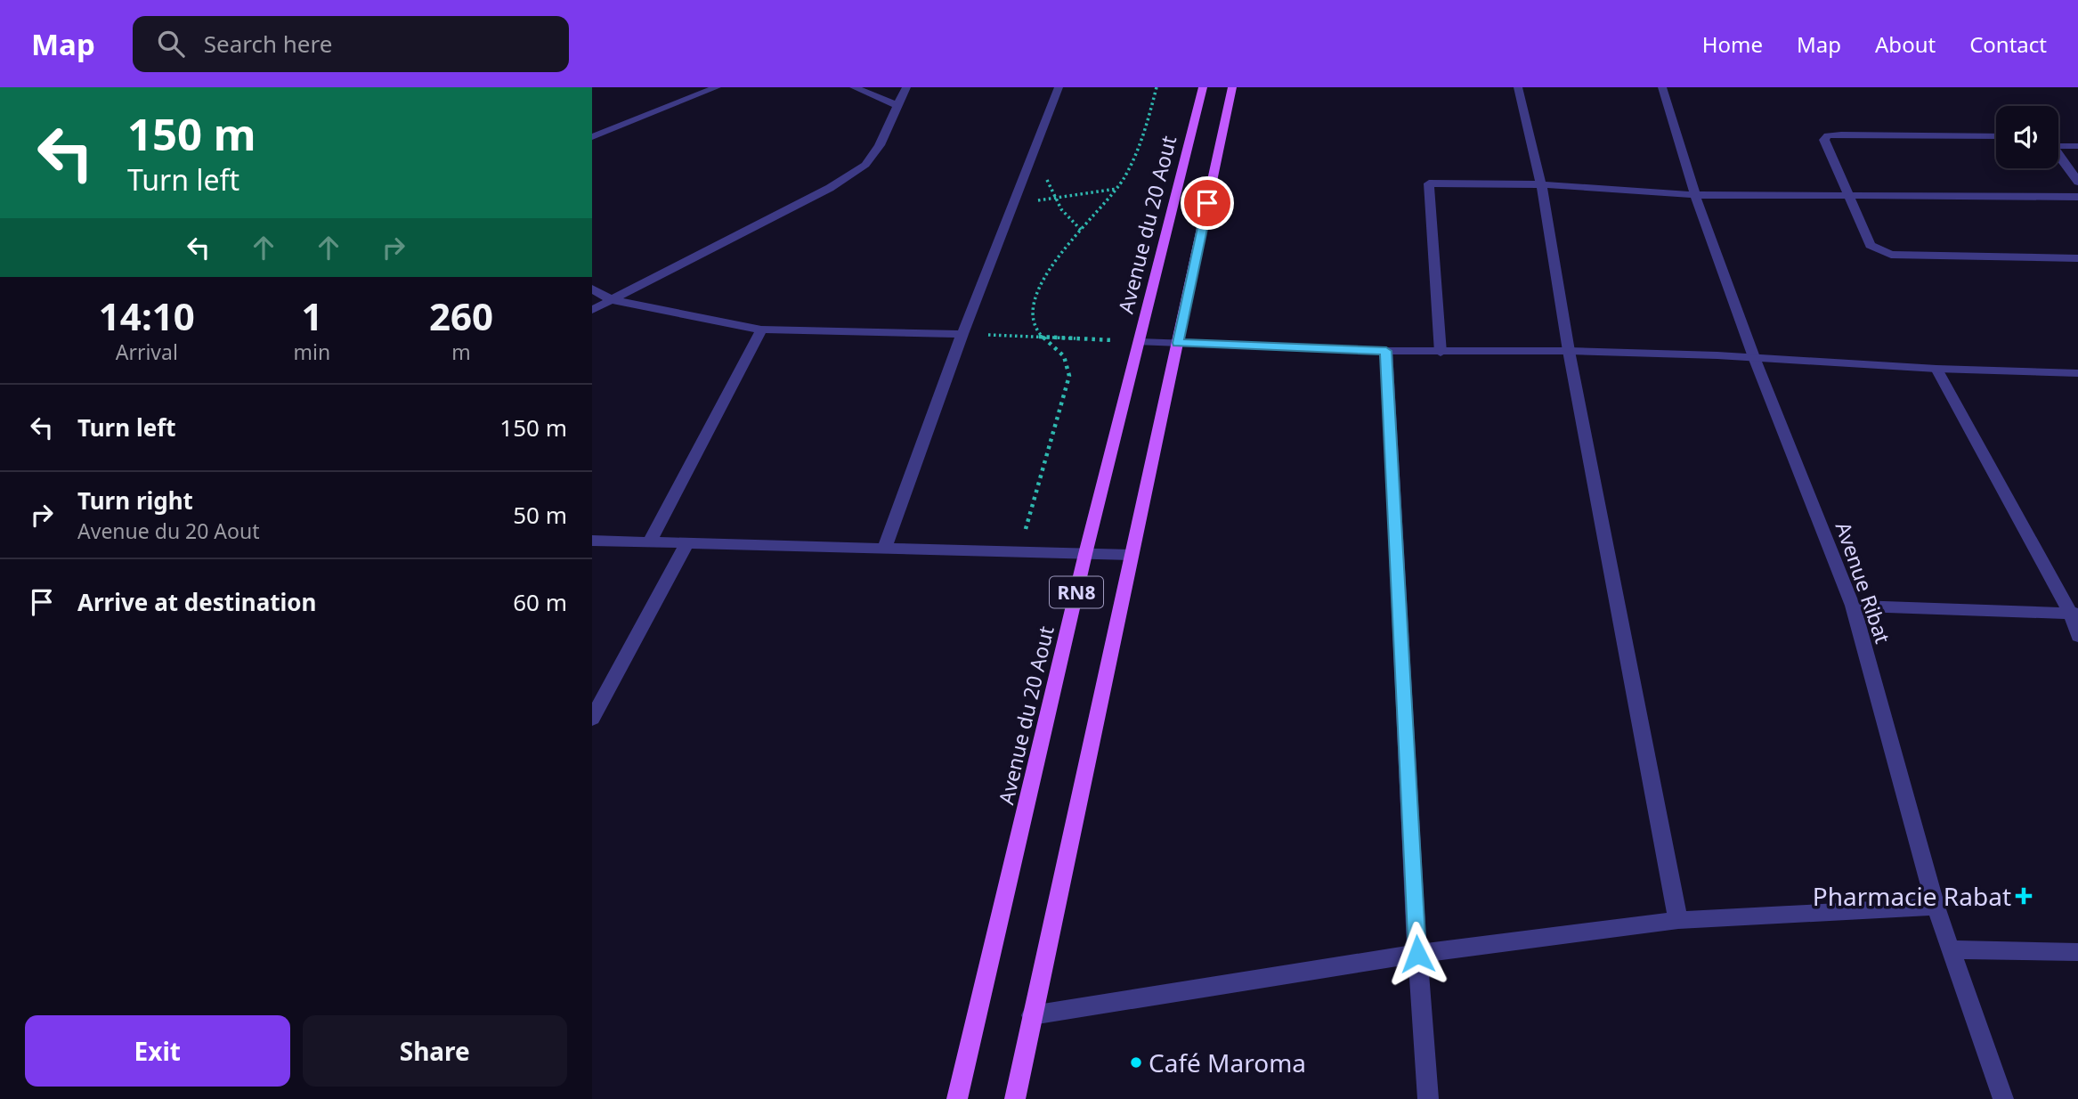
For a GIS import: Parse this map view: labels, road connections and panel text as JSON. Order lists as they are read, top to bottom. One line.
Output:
{"streets":{"main road":["Avenue du 20 Aout","RN8"],"street":["Avenue Ribat"]},"places":{"health":["Pharmacie Rabat"],"other":["Café Maroma"]},"page":{"header":"Map","search":"Search here","nav":["Home","Map","About","Contact"],"turn":["150 m","Turn left"],"eta":["14:10","Arrival","1","min","260","m"],"list":[{"name":"Turn left","value":"150 m"},{"name":"Turn right","note":"Avenue du 20 Aout","value":"50 m"},{"name":"Arrive at destination","value":"60 m"}],"buttons":["Exit","Share"]}}
